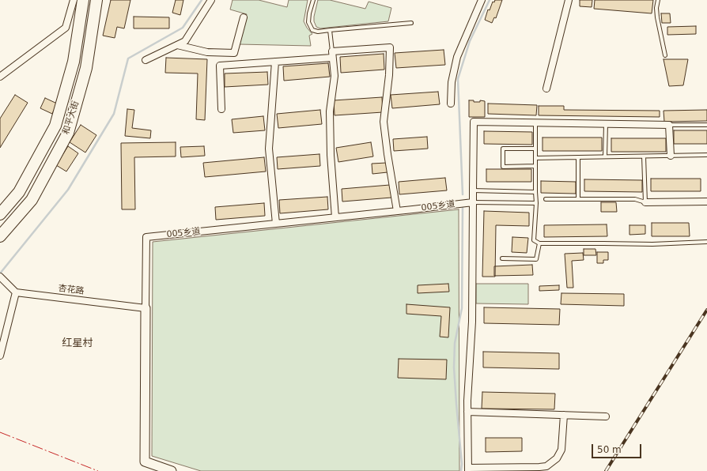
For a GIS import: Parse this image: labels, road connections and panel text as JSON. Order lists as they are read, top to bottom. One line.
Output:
{"streets":{"highway":["和平大街"],"street":["005乡道","杏花路"]},"crossings":[["005乡道","杏花路"]],"districts":["红星村"],"scale_bar":"50 m"}
